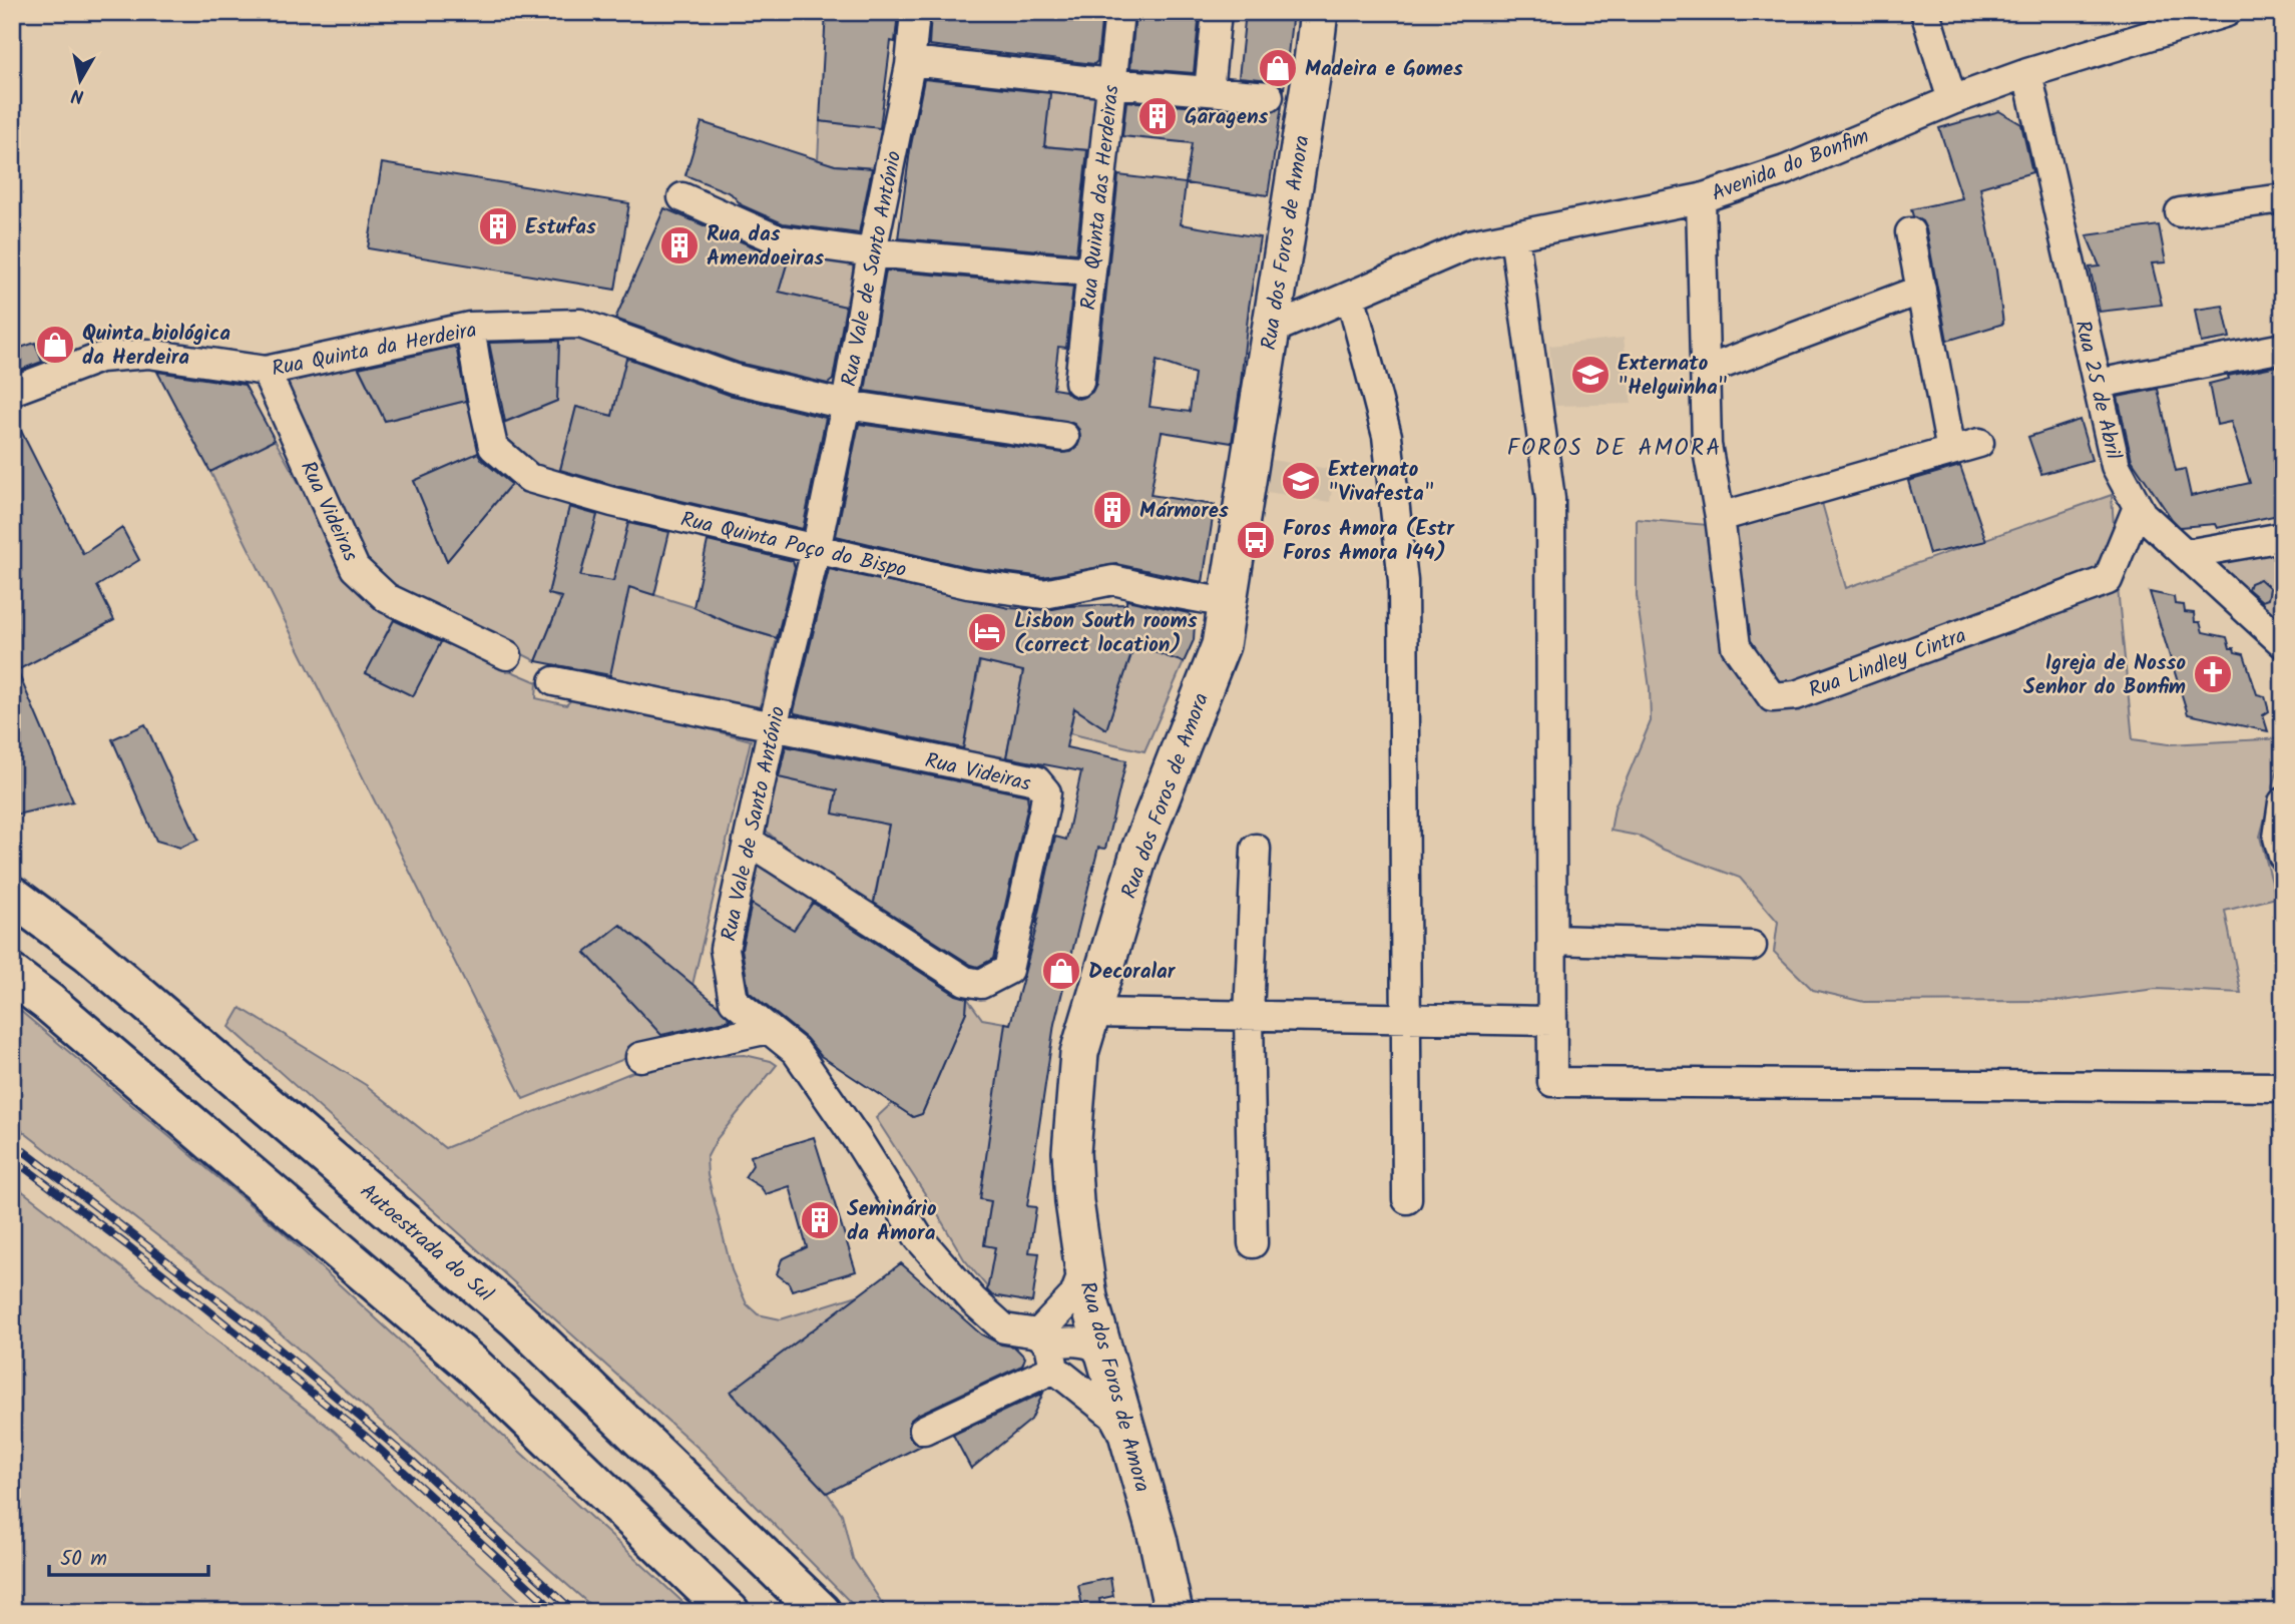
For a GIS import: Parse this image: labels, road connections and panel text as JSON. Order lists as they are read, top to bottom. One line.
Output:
{"streets":{"highway":["Autoestrada do Sul"],"main road":["Rua dos Foros de Amora"],"street":["Avenida do Bonfim","Rua Quinta das Herdeiras","Rua Vale de Santo António","Rua Quinta da Herdeira","Rua 25 de Abril","Rua Videiras","Rua Quinta Poço do Bispo","Rua Lindley Cintra"]},"crossings":[["Avenida do Bonfim","Rua dos Foros de Amora"],["Avenida do Bonfim","Rua 25 de Abril"],["Rua dos Foros de Amora","Rua Quinta Poço do Bispo"],["Rua Vale de Santo António","Rua Quinta da Herdeira"],["Rua Vale de Santo António","Rua Videiras"],["Rua Vale de Santo António","Rua Quinta Poço do Bispo"],["Rua Quinta da Herdeira","Rua Videiras"],["Rua Quinta da Herdeira","Rua Quinta Poço do Bispo"],["Rua 25 de Abril","Rua Lindley Cintra"]],"districts":["FOROS DE AMORA"],"places":{"shop":["Madeira e Gomes","Quinta biológica da Herdeira","Decoralar"],"building":["Garagens","Estufas","Rua das Amendoeiras","Mármores","Seminário da Amora"],"school or university":["Externato \"Helguinha\"","Externato \"Vivafesta\""],"bus stop":["Foros Amora (Estr Foros Amora 144)"],"hotel":["Lisbon South rooms (correct location)"],"church":["Igreja de Nosso Senhor do Bonfim"]},"scale_bar":"50 m","north":"bottom"}
